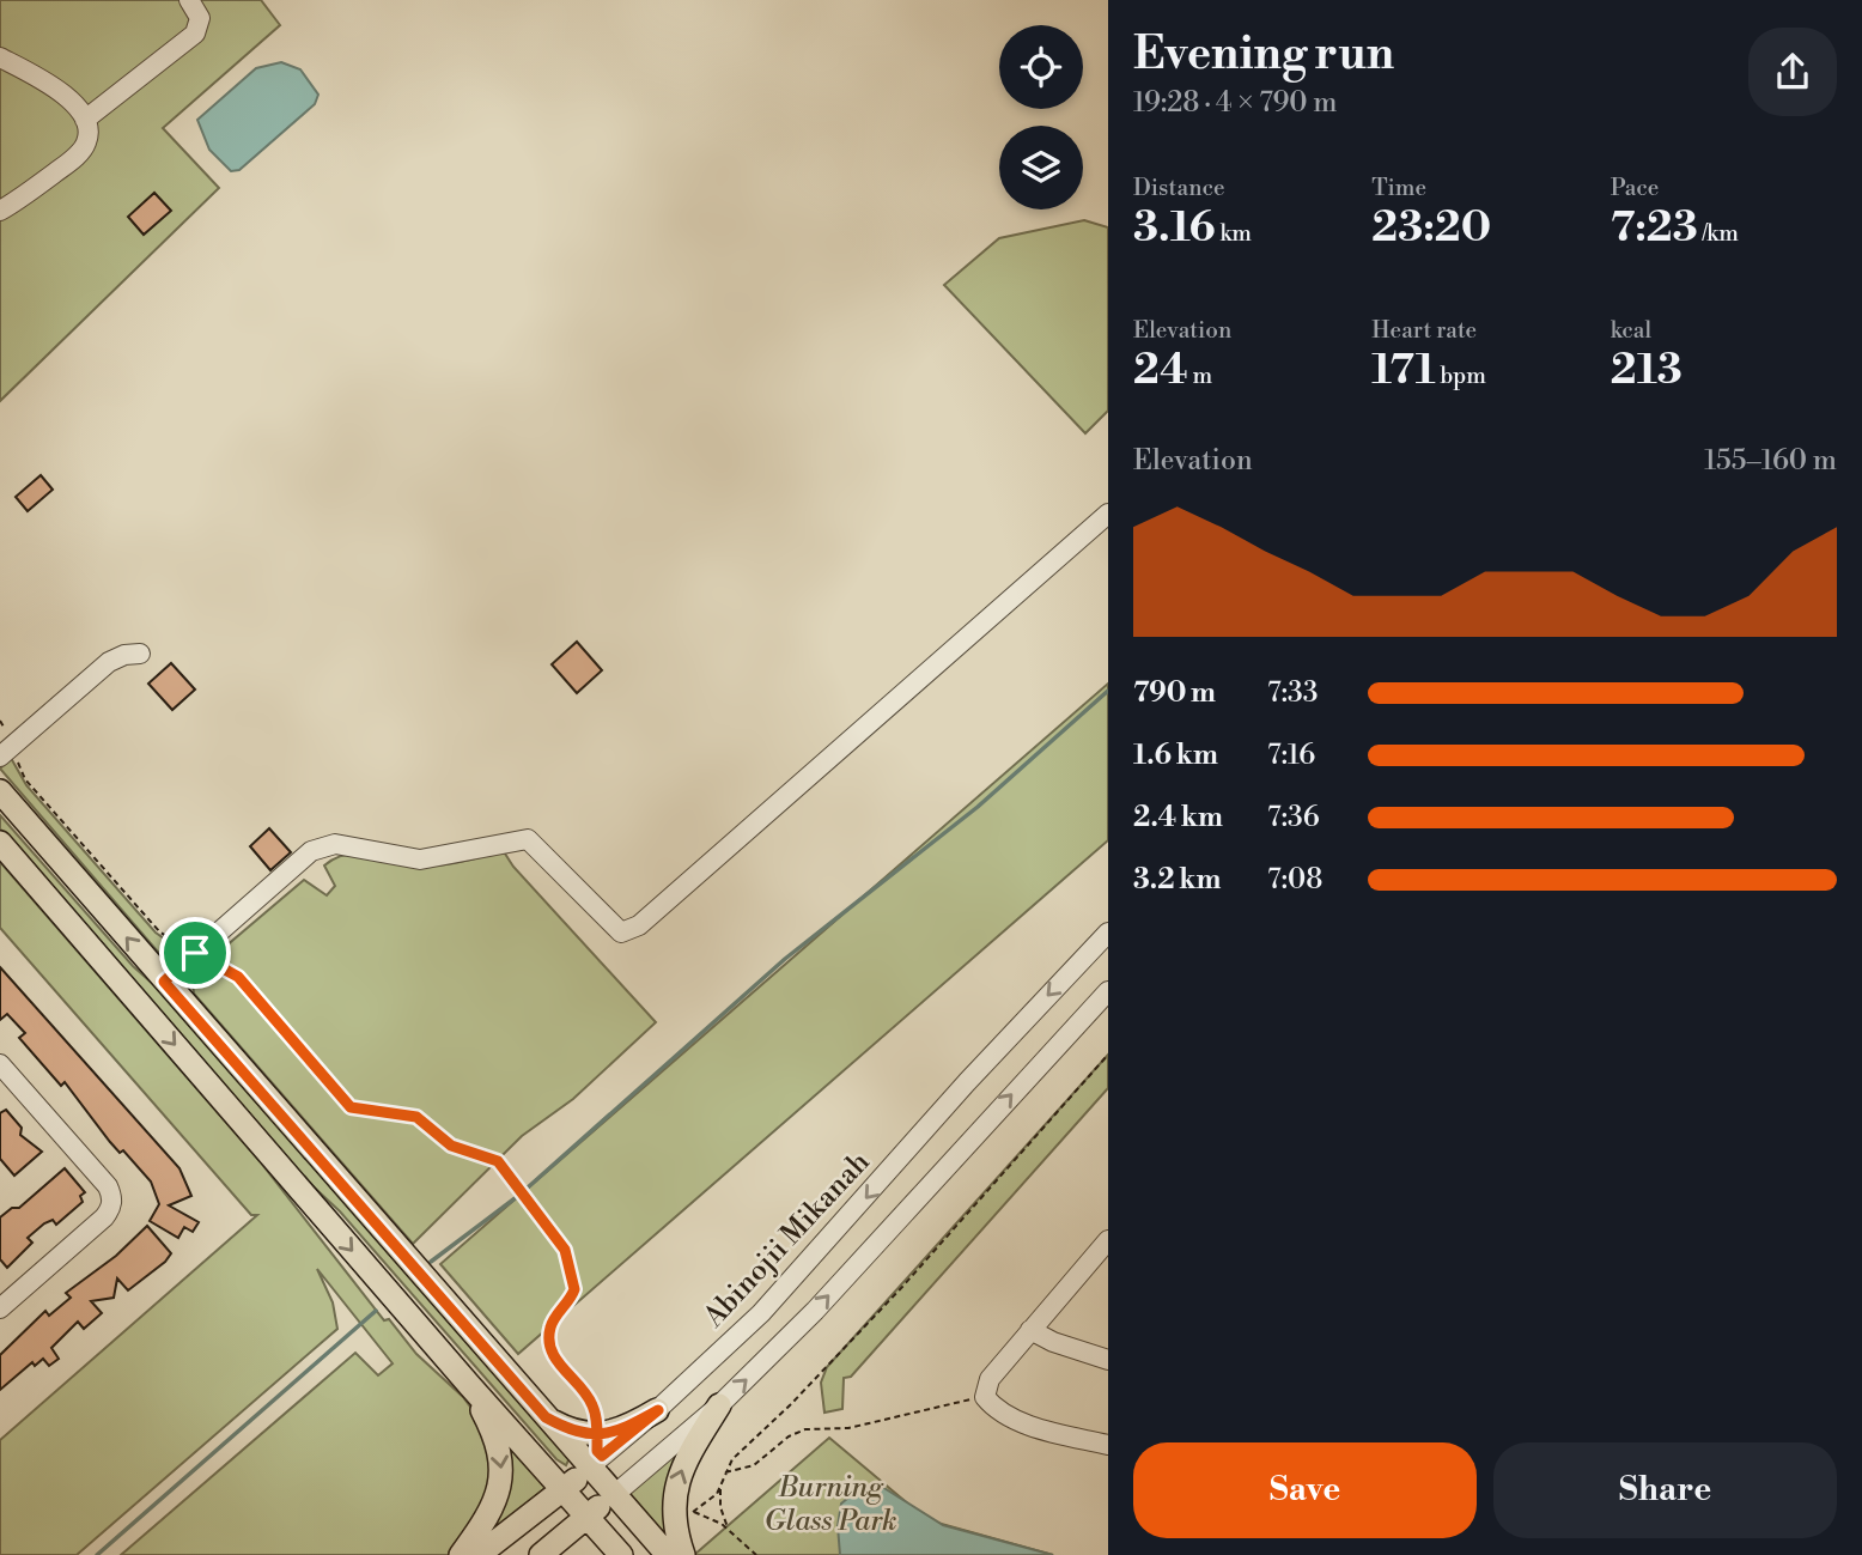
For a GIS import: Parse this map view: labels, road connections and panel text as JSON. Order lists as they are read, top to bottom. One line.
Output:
{"streets":{"main road":["Abinojii Mikanah"]},"parks":["Burning Glass Park"],"page":{"heading":["Evening run","19:28 · 4 × 790 m"],"stats":[["Distance","3.16 km"],["Time","23:20"],["Pace","7:23 /km"],["Elevation","24 m"],["Heart rate","171 bpm"],["kcal","213"]],"chart":["Elevation","155–160 m"],"list":[{"name":"790 m","note":"7:33"},{"name":"1.6 km","note":"7:16"},{"name":"2.4 km","note":"7:36"},{"name":"3.2 km","note":"7:08"}],"buttons":["Save","Share"]}}
